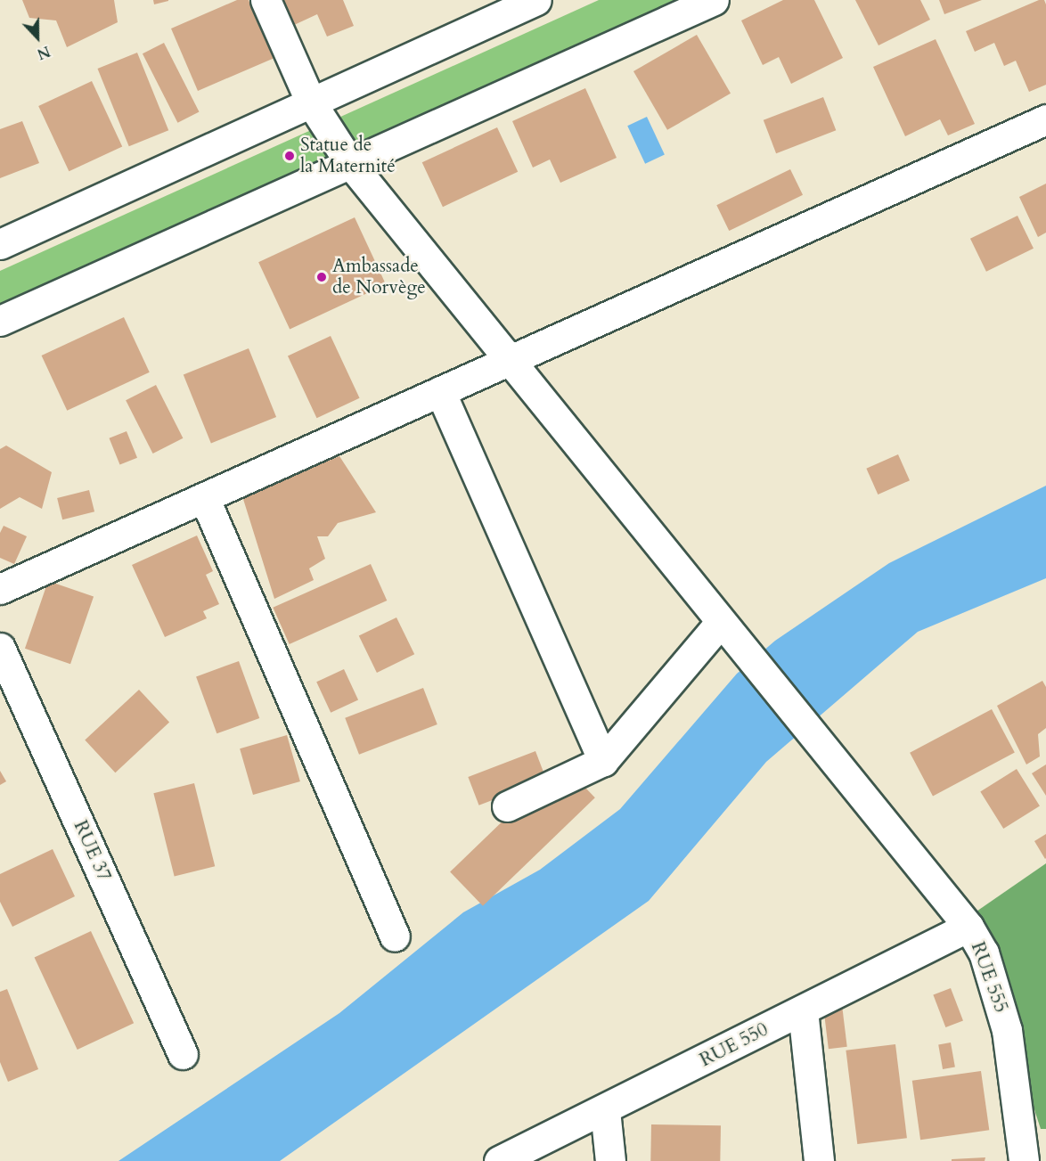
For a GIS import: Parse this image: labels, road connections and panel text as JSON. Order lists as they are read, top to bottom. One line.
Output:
{"streets":{"street":["RUE 37","RUE 555","RUE 550"]},"crossings":[["RUE 555","RUE 550"]],"places":["Statue de la Maternité","Ambassade de Norvège"],"north":"bottom"}
